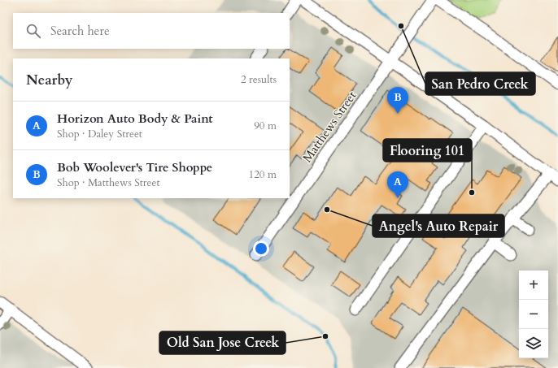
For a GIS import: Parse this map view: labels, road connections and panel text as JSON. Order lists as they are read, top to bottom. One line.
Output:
{"streets":{"street":["Matthews Street"]},"places":["San Pedro Creek","Flooring 101","Angel's Auto Repair","Old San Jose Creek"],"page":{"search":"Search here","heading":["Nearby","2 results"],"pins":["B","A"],"list":[{"mark":"A","name":"Horizon Auto Body & Paint","note":"Shop · Daley Street","value":"90 m"},{"mark":"B","name":"Bob Woolever's Tire Shoppe","note":"Shop · Matthews Street","value":"120 m"}],"map_buttons":["+","−"]}}
